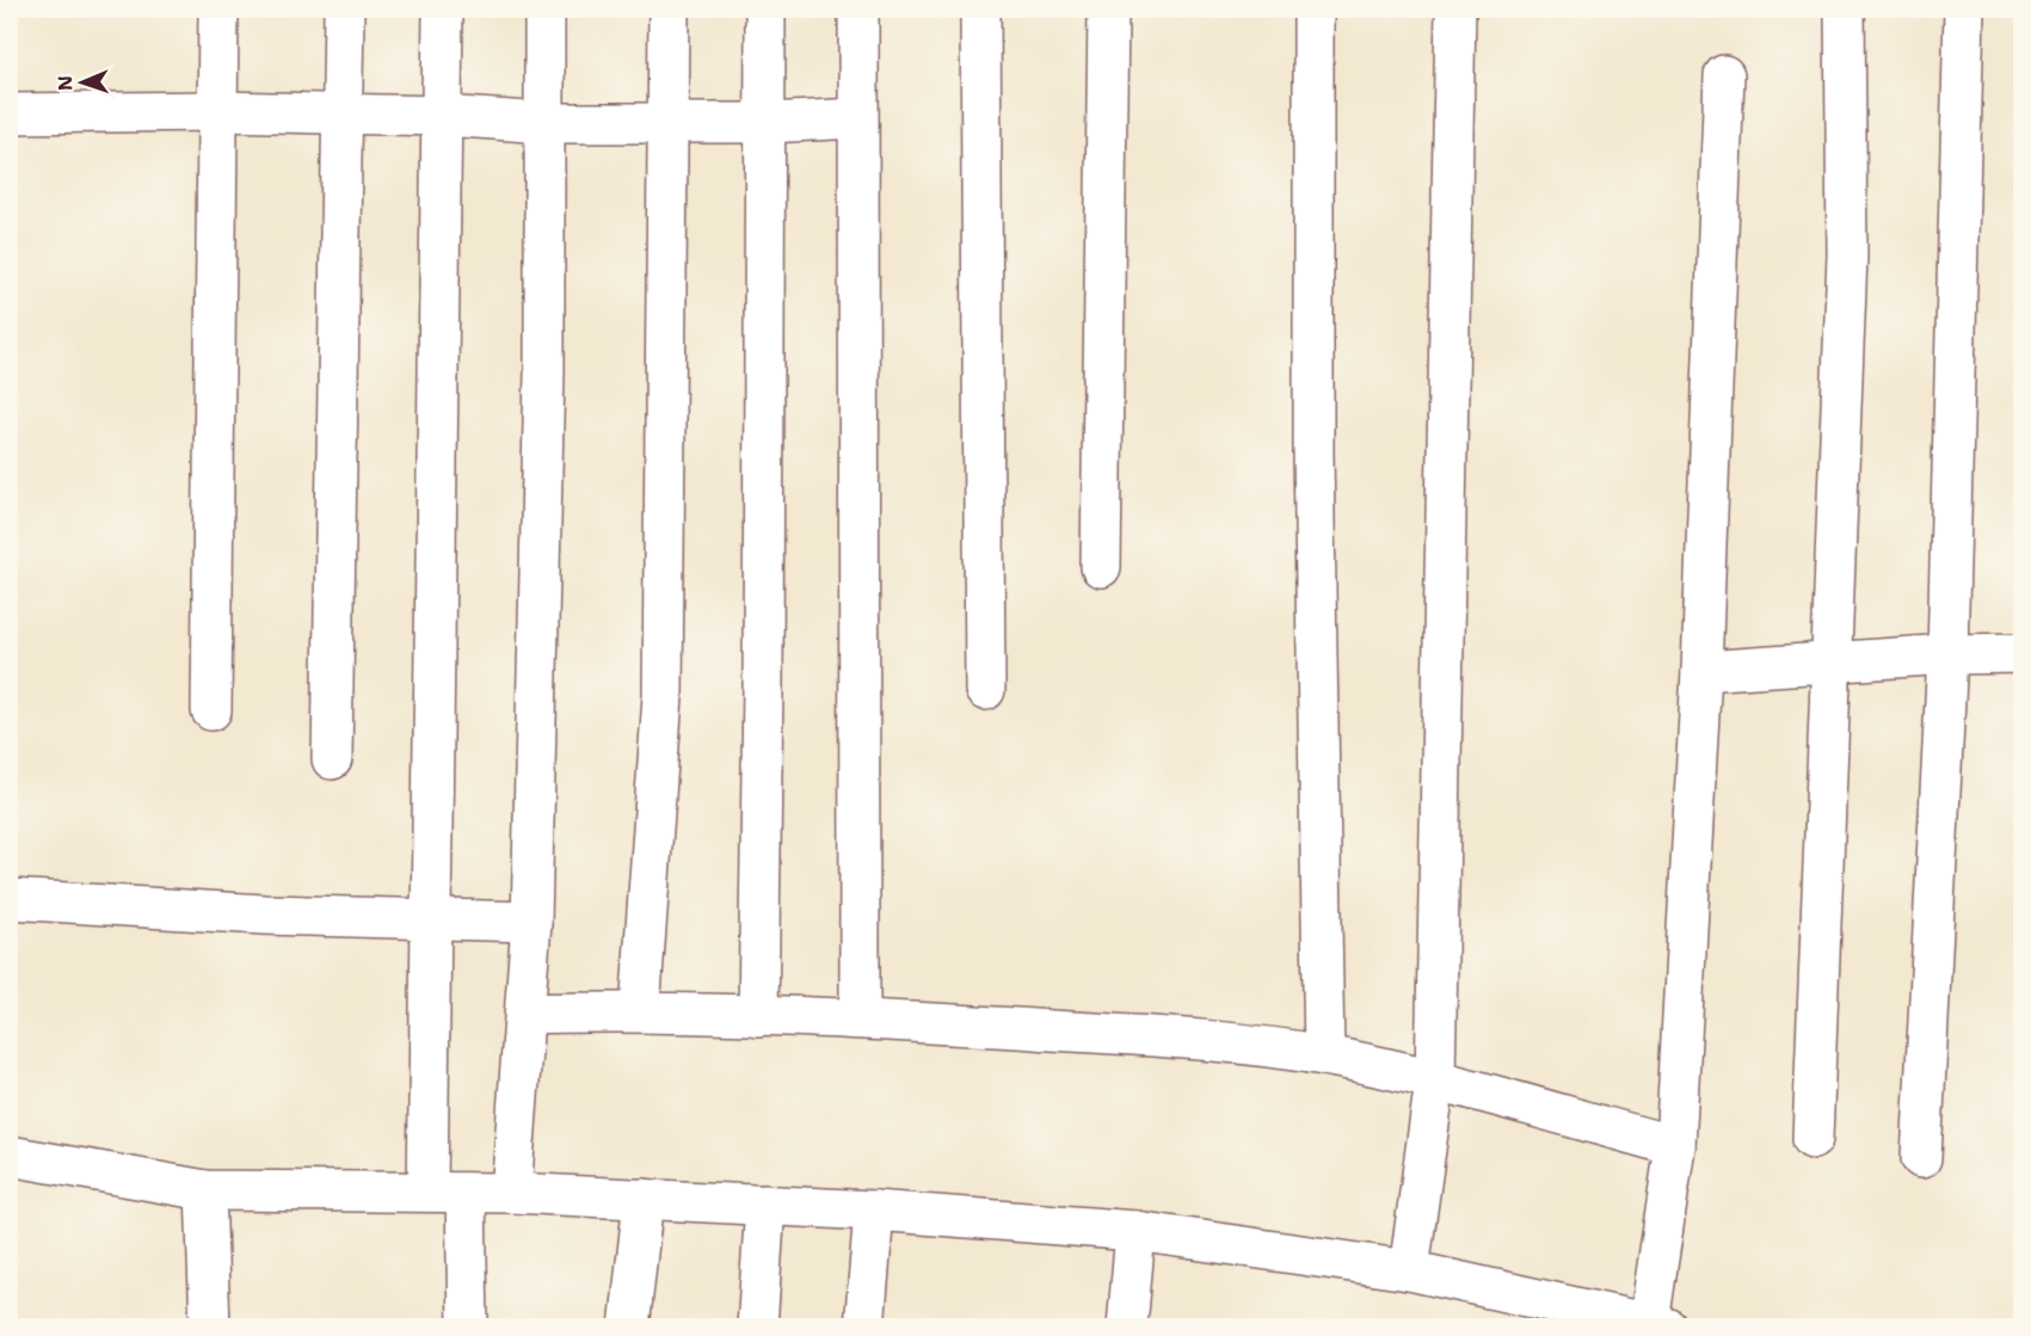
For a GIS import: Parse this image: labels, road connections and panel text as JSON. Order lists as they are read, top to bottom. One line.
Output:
{"north":"left"}
